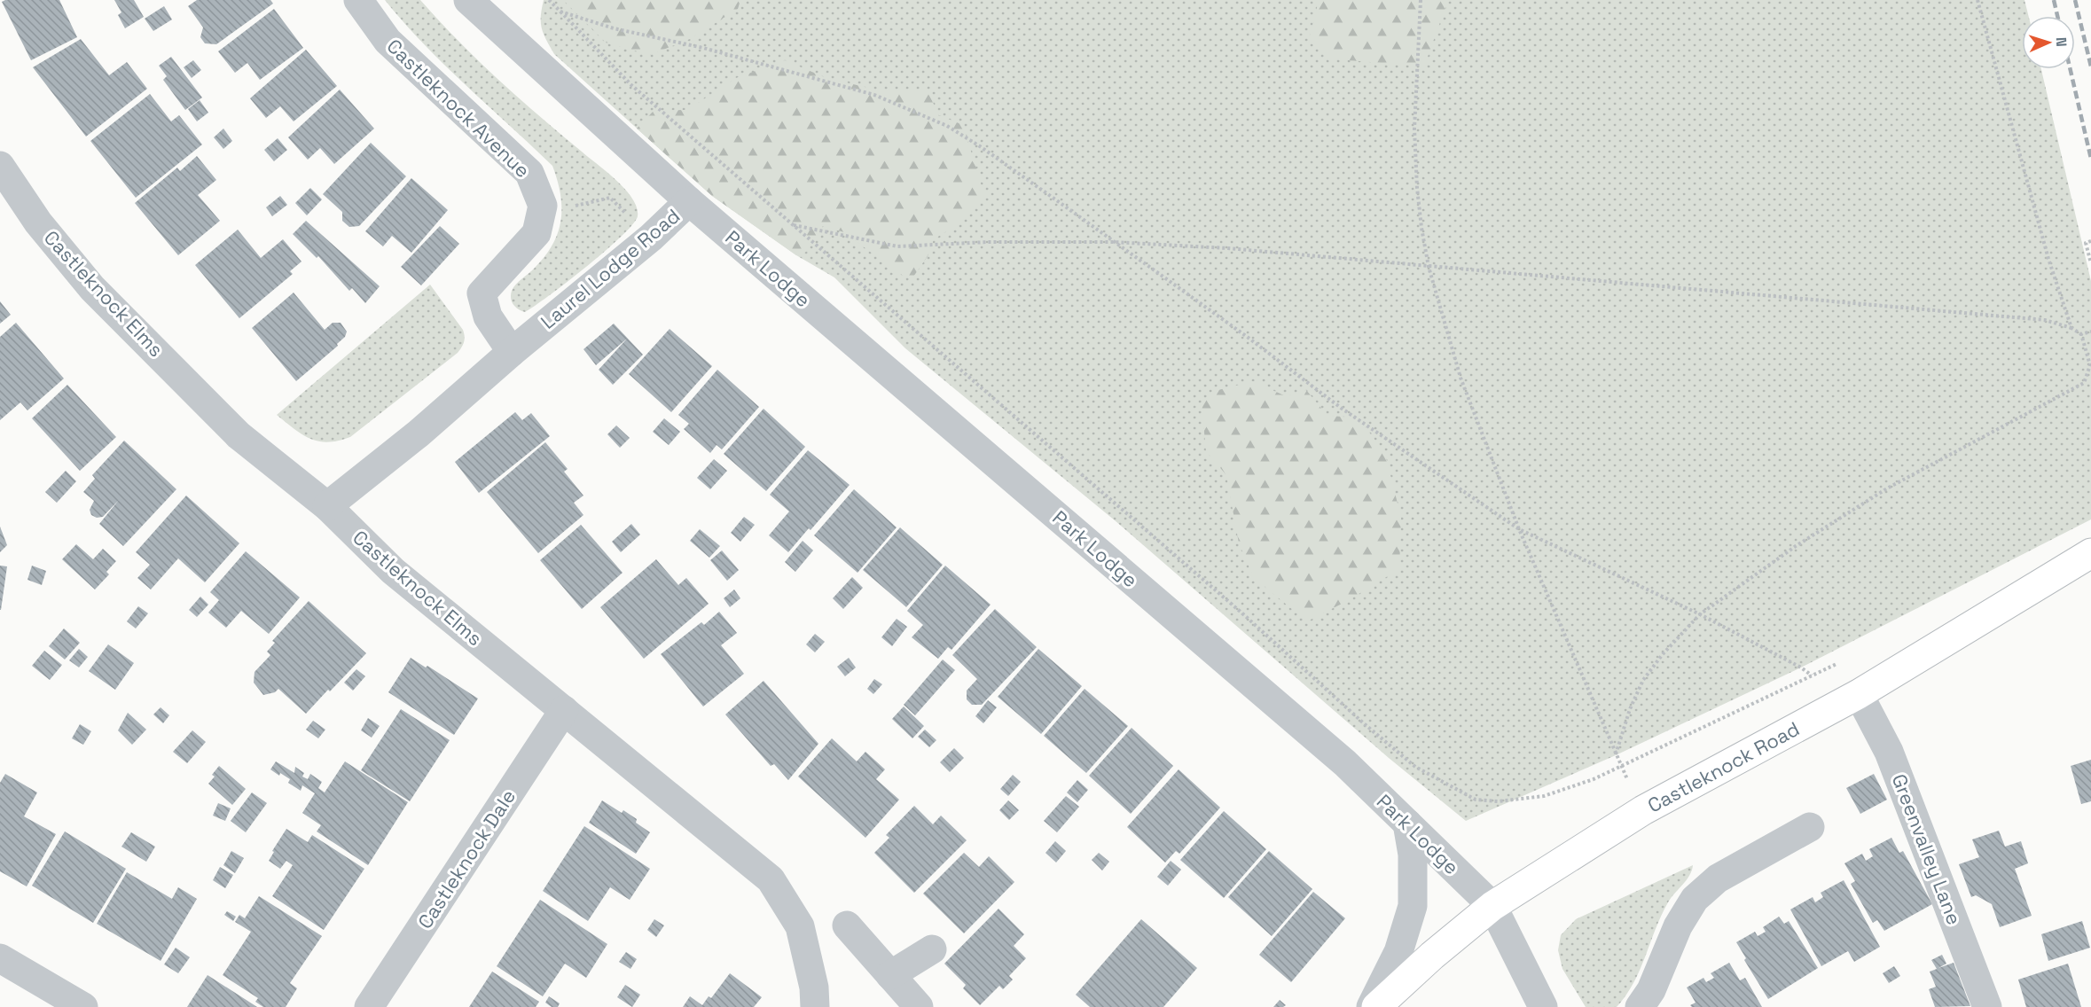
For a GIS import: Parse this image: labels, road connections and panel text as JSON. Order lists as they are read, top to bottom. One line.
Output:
{"streets":{"main road":["Castleknock Road"],"street":["Castleknock Avenue","Laurel Lodge Road","Park Lodge","Castleknock Elms","Greenvalley Lane","Castleknock Dale"]},"crossings":[["Laurel Lodge Road","Park Lodge"],["Laurel Lodge Road","Castleknock Elms"],["Park Lodge","Castleknock Road"],["Castleknock Elms","Castleknock Dale"],["Castleknock Road","Greenvalley Lane"]],"north":"right"}
